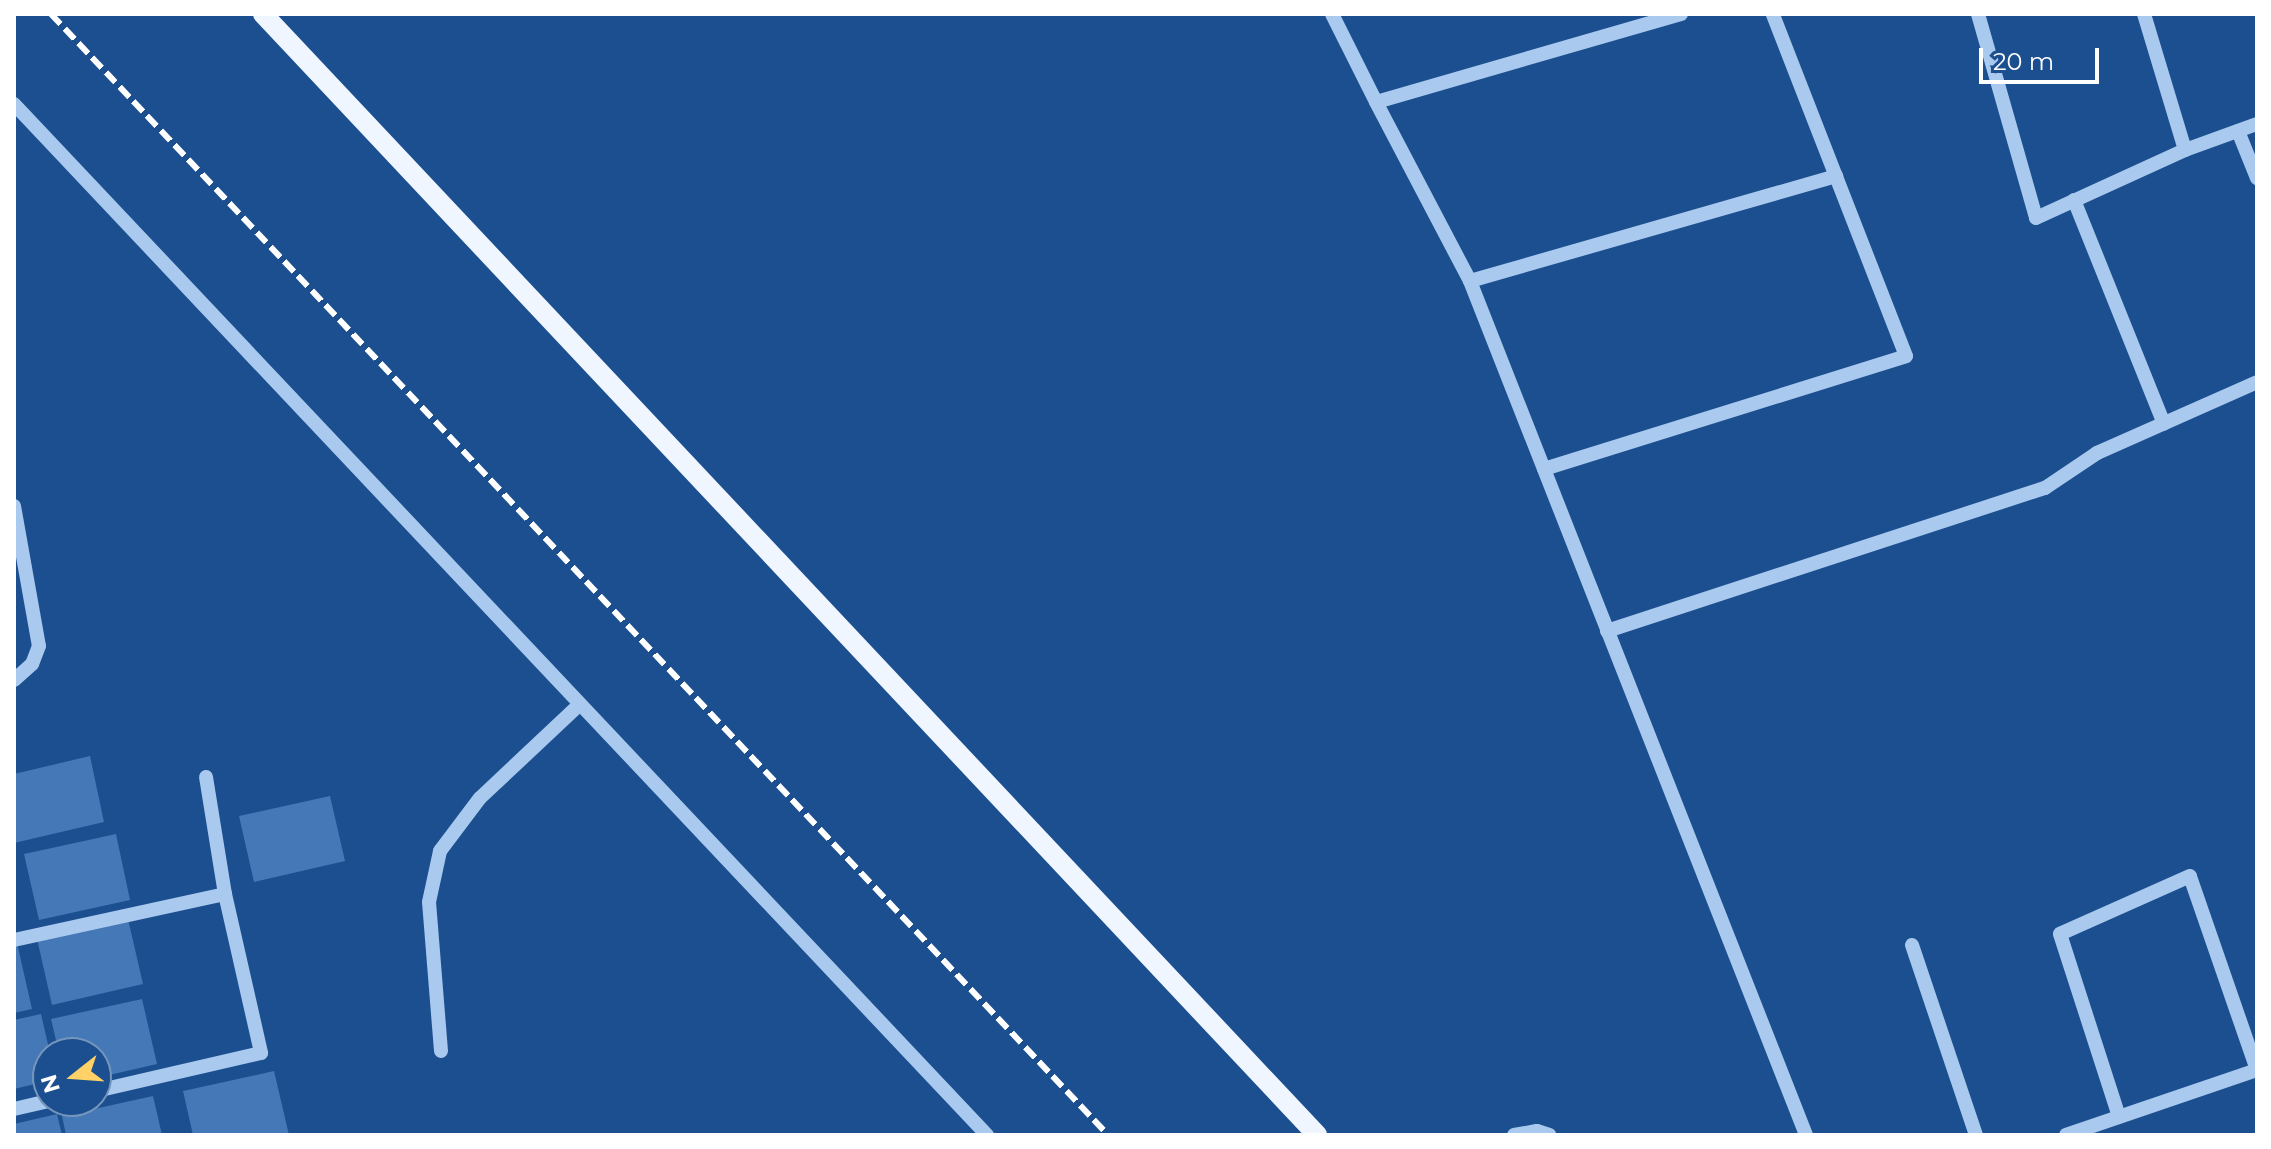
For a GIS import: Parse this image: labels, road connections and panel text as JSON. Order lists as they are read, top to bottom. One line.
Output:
{"scale_bar":"20 m","north":"left"}
